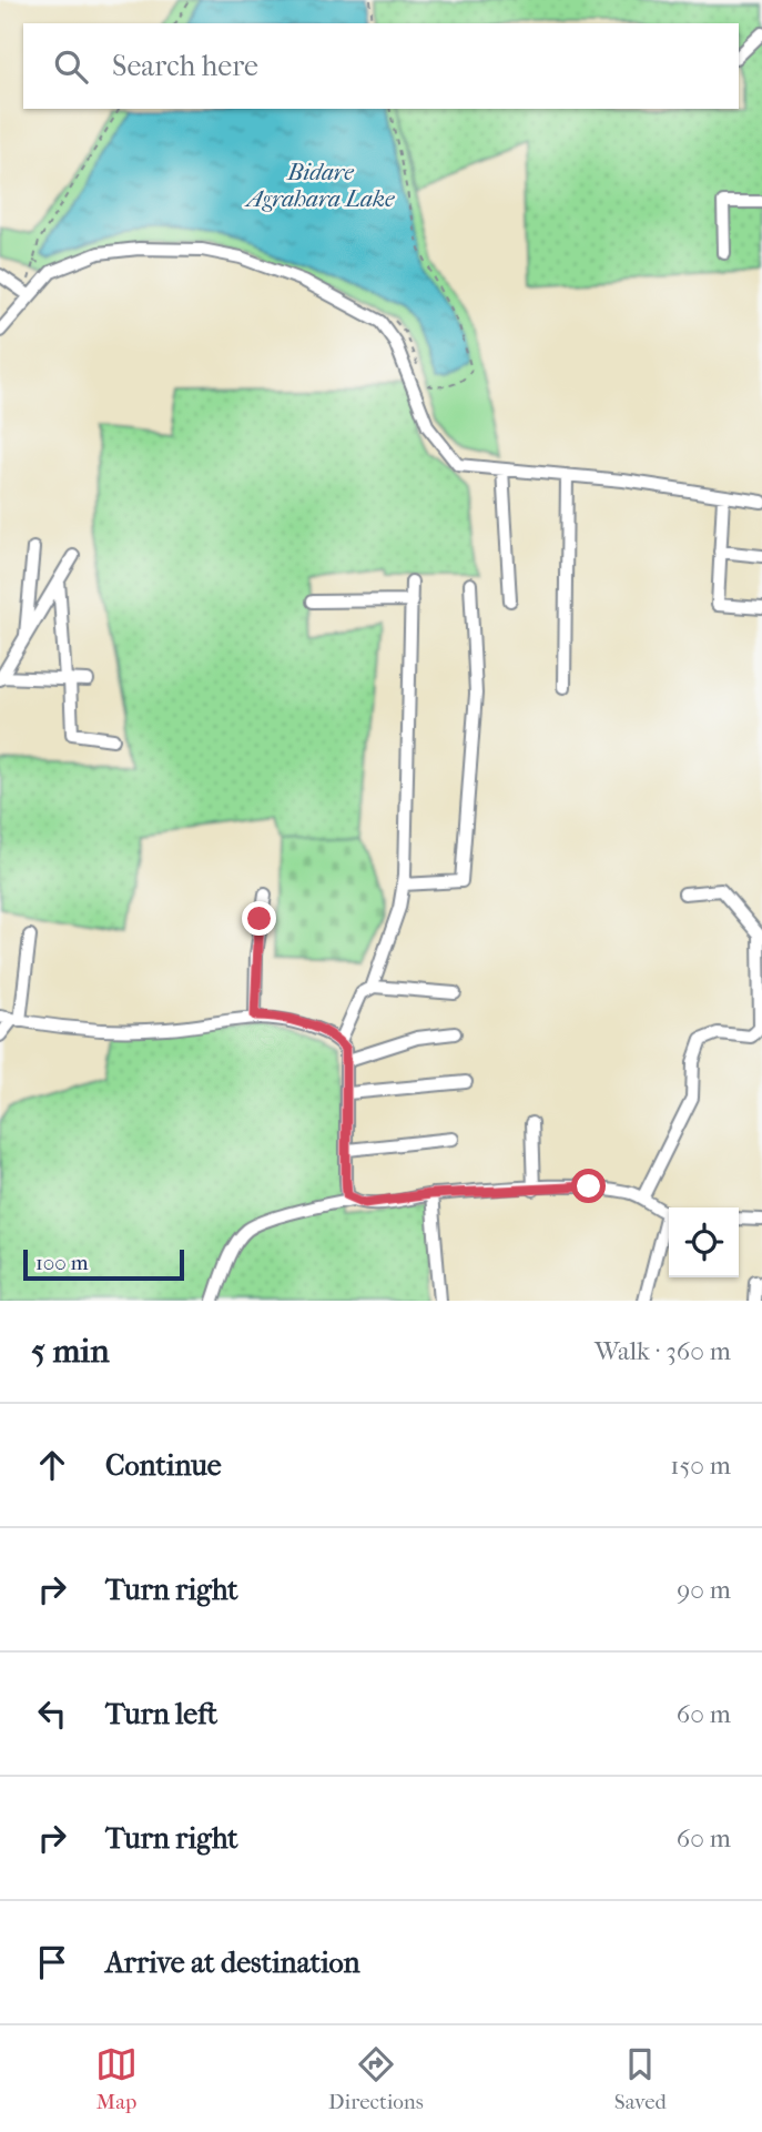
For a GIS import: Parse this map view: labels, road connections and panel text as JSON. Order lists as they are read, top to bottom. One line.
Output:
{"water":["Bidare Agrahara Lake"],"scale_bar":"100 m","page":{"search":"Search here","scale":"100 m","heading":["5 min","Walk · 360 m"],"list":[["Continue","150 m"],["Turn right","90 m"],["Turn left","60 m"],["Turn right","60 m"],"Arrive at destination"],"nav":["Map","Directions","Saved"]}}
